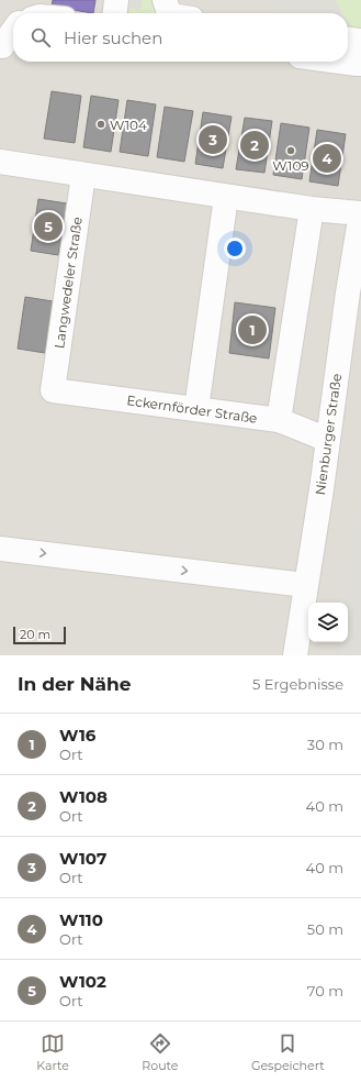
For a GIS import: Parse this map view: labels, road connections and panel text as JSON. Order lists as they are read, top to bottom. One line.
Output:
{"streets":{"lane":["Langwedeler Straße","Eckernförder Straße","Nienburger Straße"]},"crossings":[["Langwedeler Straße","Eckernförder Straße"],["Eckernförder Straße","Nienburger Straße"]],"places":["W104","W109"],"scale_bar":"20 m","page":{"search":"Hier suchen","pins":["3","2","4","5","1"],"scale":"20 m","heading":["In der Nähe","5 Ergebnisse"],"list":[{"mark":"1","name":"W16","note":"Ort","value":"30 m"},{"mark":"2","name":"W108","note":"Ort","value":"40 m"},{"mark":"3","name":"W107","note":"Ort","value":"40 m"},{"mark":"4","name":"W110","note":"Ort","value":"50 m"},{"mark":"5","name":"W102","note":"Ort","value":"70 m"}],"nav":["Karte","Route","Gespeichert"]}}
